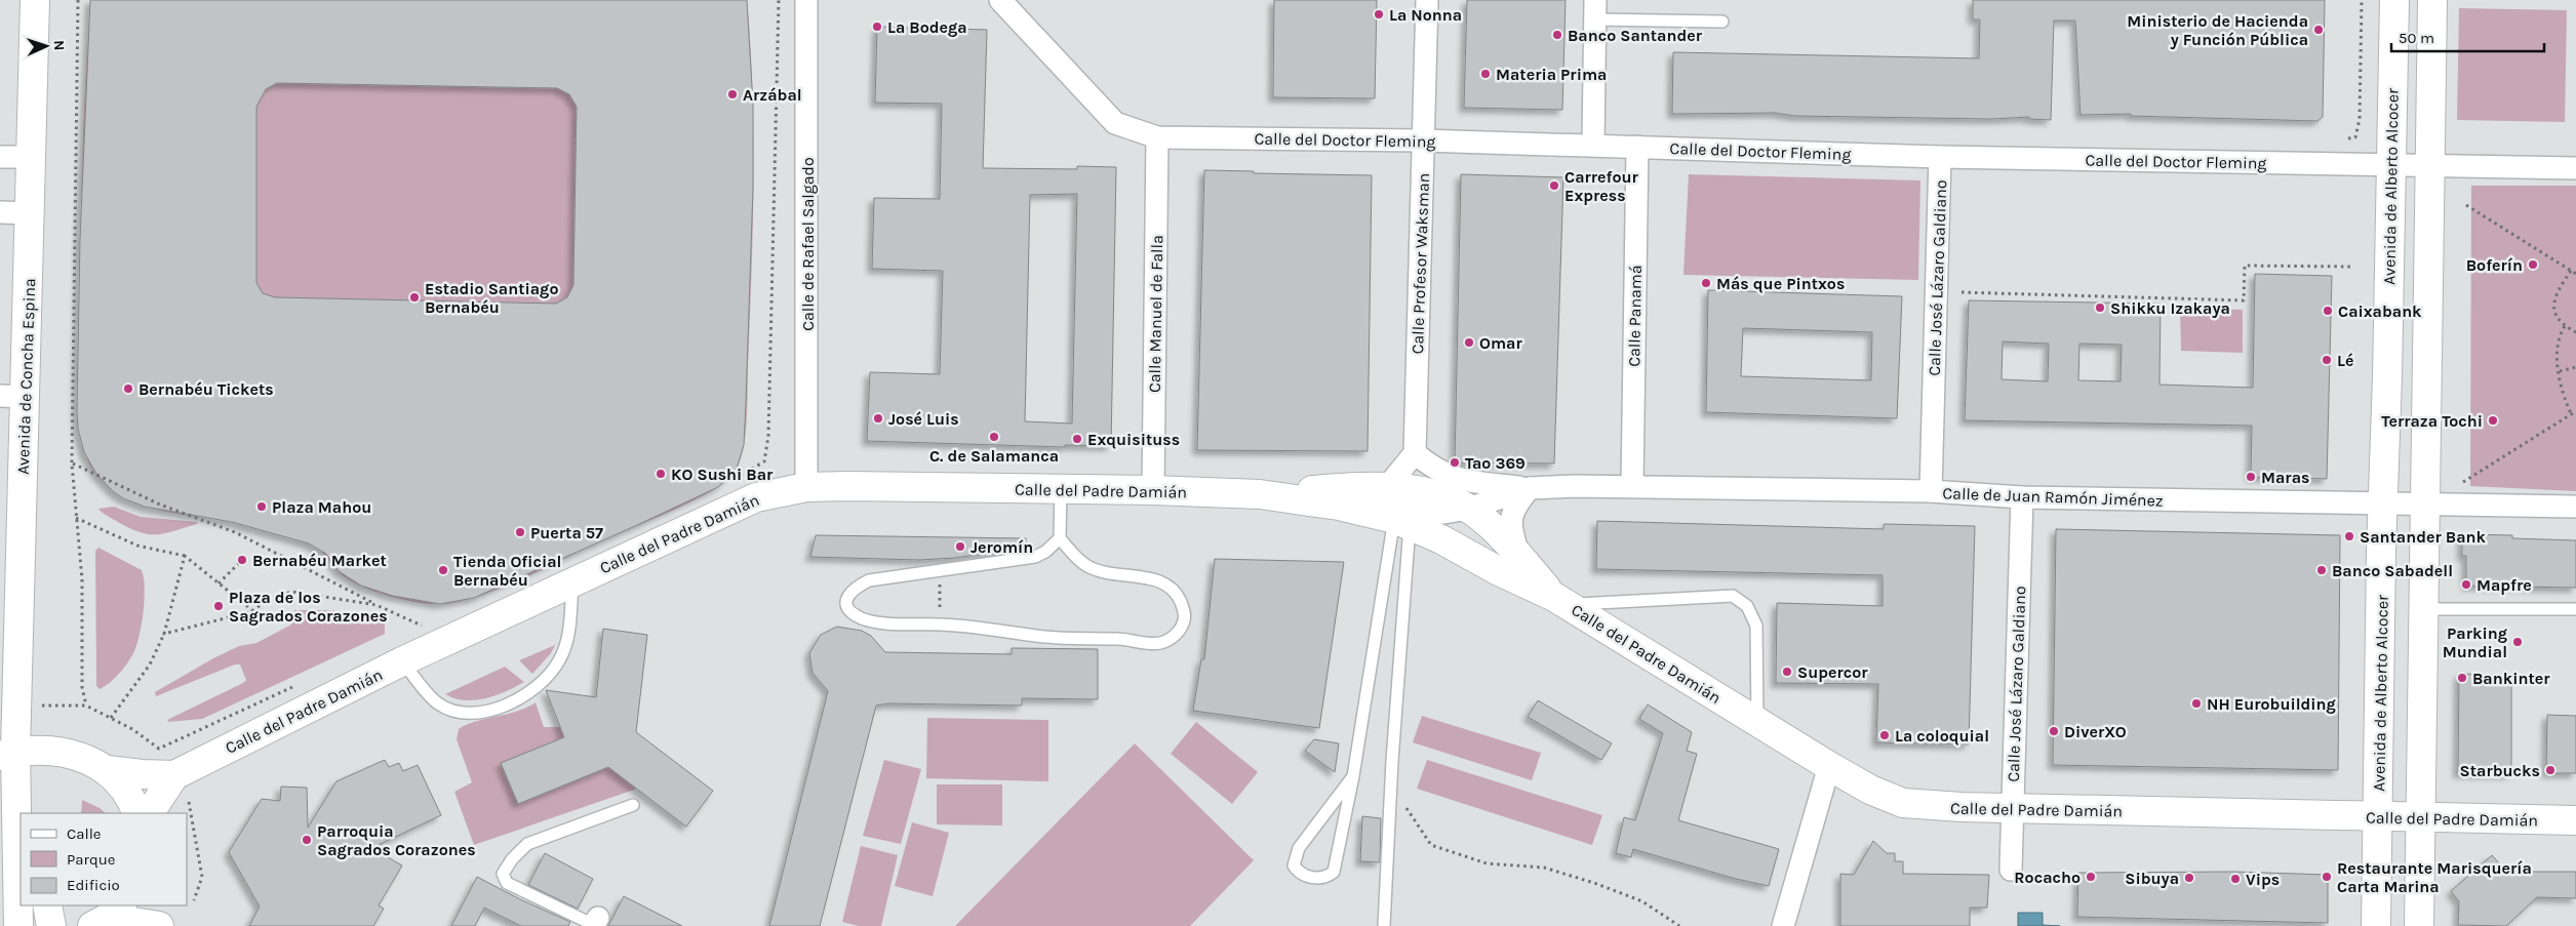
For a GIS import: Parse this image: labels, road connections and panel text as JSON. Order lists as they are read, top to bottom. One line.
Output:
{"streets":{"street":["Calle del Doctor Fleming","Avenida de Alberto Alcocer","Calle de Rafael Salgado","Calle Profesor Waksman","Calle José Lázaro Galdiano","Calle Manuel de Falla","Calle Panamá","Avenida de Concha Espina","Calle del Padre Damián","Calle de Juan Ramón Jiménez"]},"crossings":[["Calle del Doctor Fleming","Avenida de Alberto Alcocer"],["Calle del Doctor Fleming","Calle Profesor Waksman"],["Calle del Doctor Fleming","Calle José Lázaro Galdiano"],["Calle del Doctor Fleming","Calle Manuel de Falla"],["Calle del Doctor Fleming","Calle Panamá"],["Avenida de Alberto Alcocer","Calle del Padre Damián"],["Avenida de Alberto Alcocer","Calle de Juan Ramón Jiménez"],["Calle de Rafael Salgado","Calle del Padre Damián"],["Calle José Lázaro Galdiano","Calle del Padre Damián"],["Calle José Lázaro Galdiano","Calle de Juan Ramón Jiménez"],["Calle Manuel de Falla","Calle del Padre Damián"],["Calle Panamá","Calle de Juan Ramón Jiménez"],["Calle del Padre Damián","Calle de Juan Ramón Jiménez"]],"places":["La Nonna","La Bodega","Ministerio de Hacienda y Función Pública","Banco Santander","Materia Prima","Arzábal","Carrefour Express","Boferín","Más que Pintxos","Estadio Santiago Bernabéu","Shikku Izakaya","Caixabank","Omar","Lé","Bernabéu Tickets","José Luis","Terraza Tochi","C. de Salamanca","Exquisituss","Tao 369","KO Sushi Bar","Maras","Plaza Mahou","Puerta 57","Santander Bank","Jeromín","Bernabéu Market","Tienda Oficial Bernabéu","Banco Sabadell","Mapfre","Plaza de los Sagrados Corazones","Parking Mundial","Supercor","Bankinter","NH Eurobuilding","DiverXO","La coloquial","Starbucks","Parroquia Sagrados Corazones","Rocacho","Restaurante Marisquería Carta Marina","Sibuya","Vips"],"legend":["Calle","Parque","Edificio"],"scale_bar":"50 m","north":"right"}
